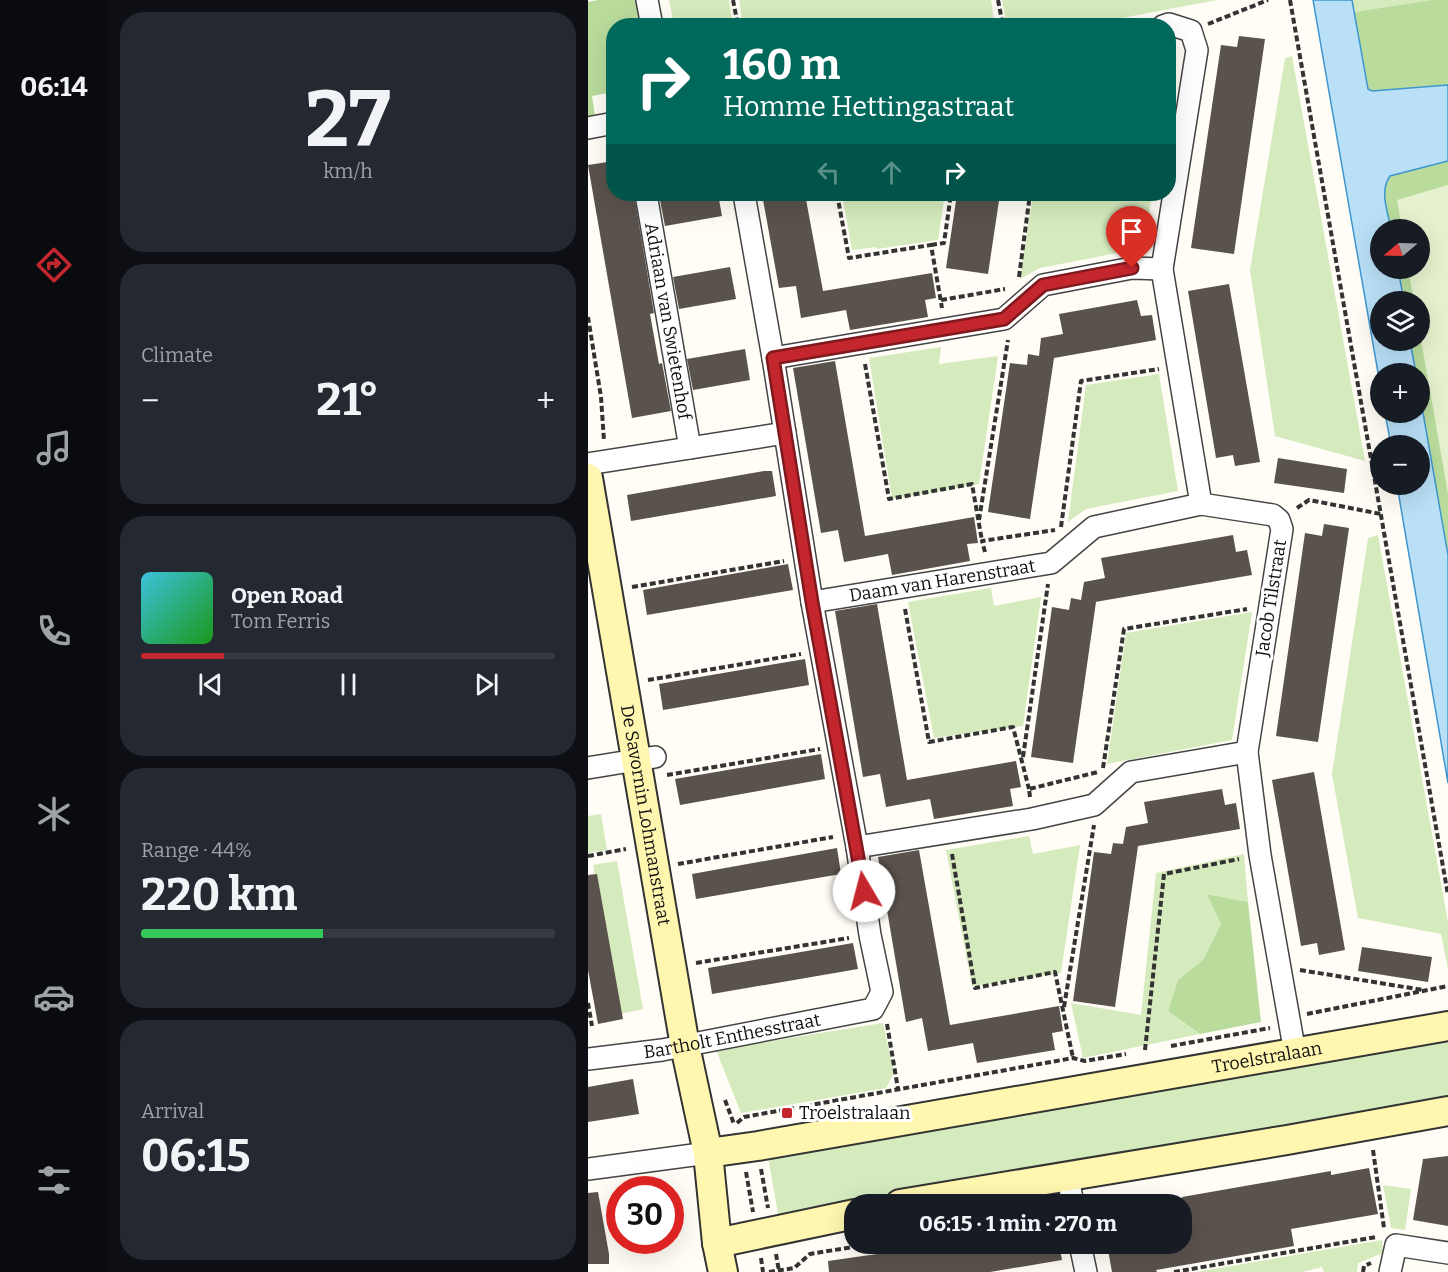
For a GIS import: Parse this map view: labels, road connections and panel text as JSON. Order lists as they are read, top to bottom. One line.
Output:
{"streets":{"street":["Adriaan van Swietenhof","Daam van Harenstraat","Jacob Tilstraat","De Savornin Lohmanstraat","Bartholt Enthesstraat","Troelstralaan"]},"crossings":[["Daam van Harenstraat","Jacob Tilstraat"],["Jacob Tilstraat","Troelstralaan"],["De Savornin Lohmanstraat","Bartholt Enthesstraat"],["De Savornin Lohmanstraat","Troelstralaan"]],"places":{"transit":["Troelstralaan"]},"north":"left","page":{"tabs":"06:14","tile":[["27","km/h"],"Climate",["Range · 44%","220 km"],["Arrival","06:15"]],"turn":["160 m","Homme Hettingastraat"],"map_buttons":["+","−"],"heat":["−","21°","+"],"song":["Open Road","Tom Ferris"],"limit":"30","trip":"06:15 · 1 min · 270 m"}}
